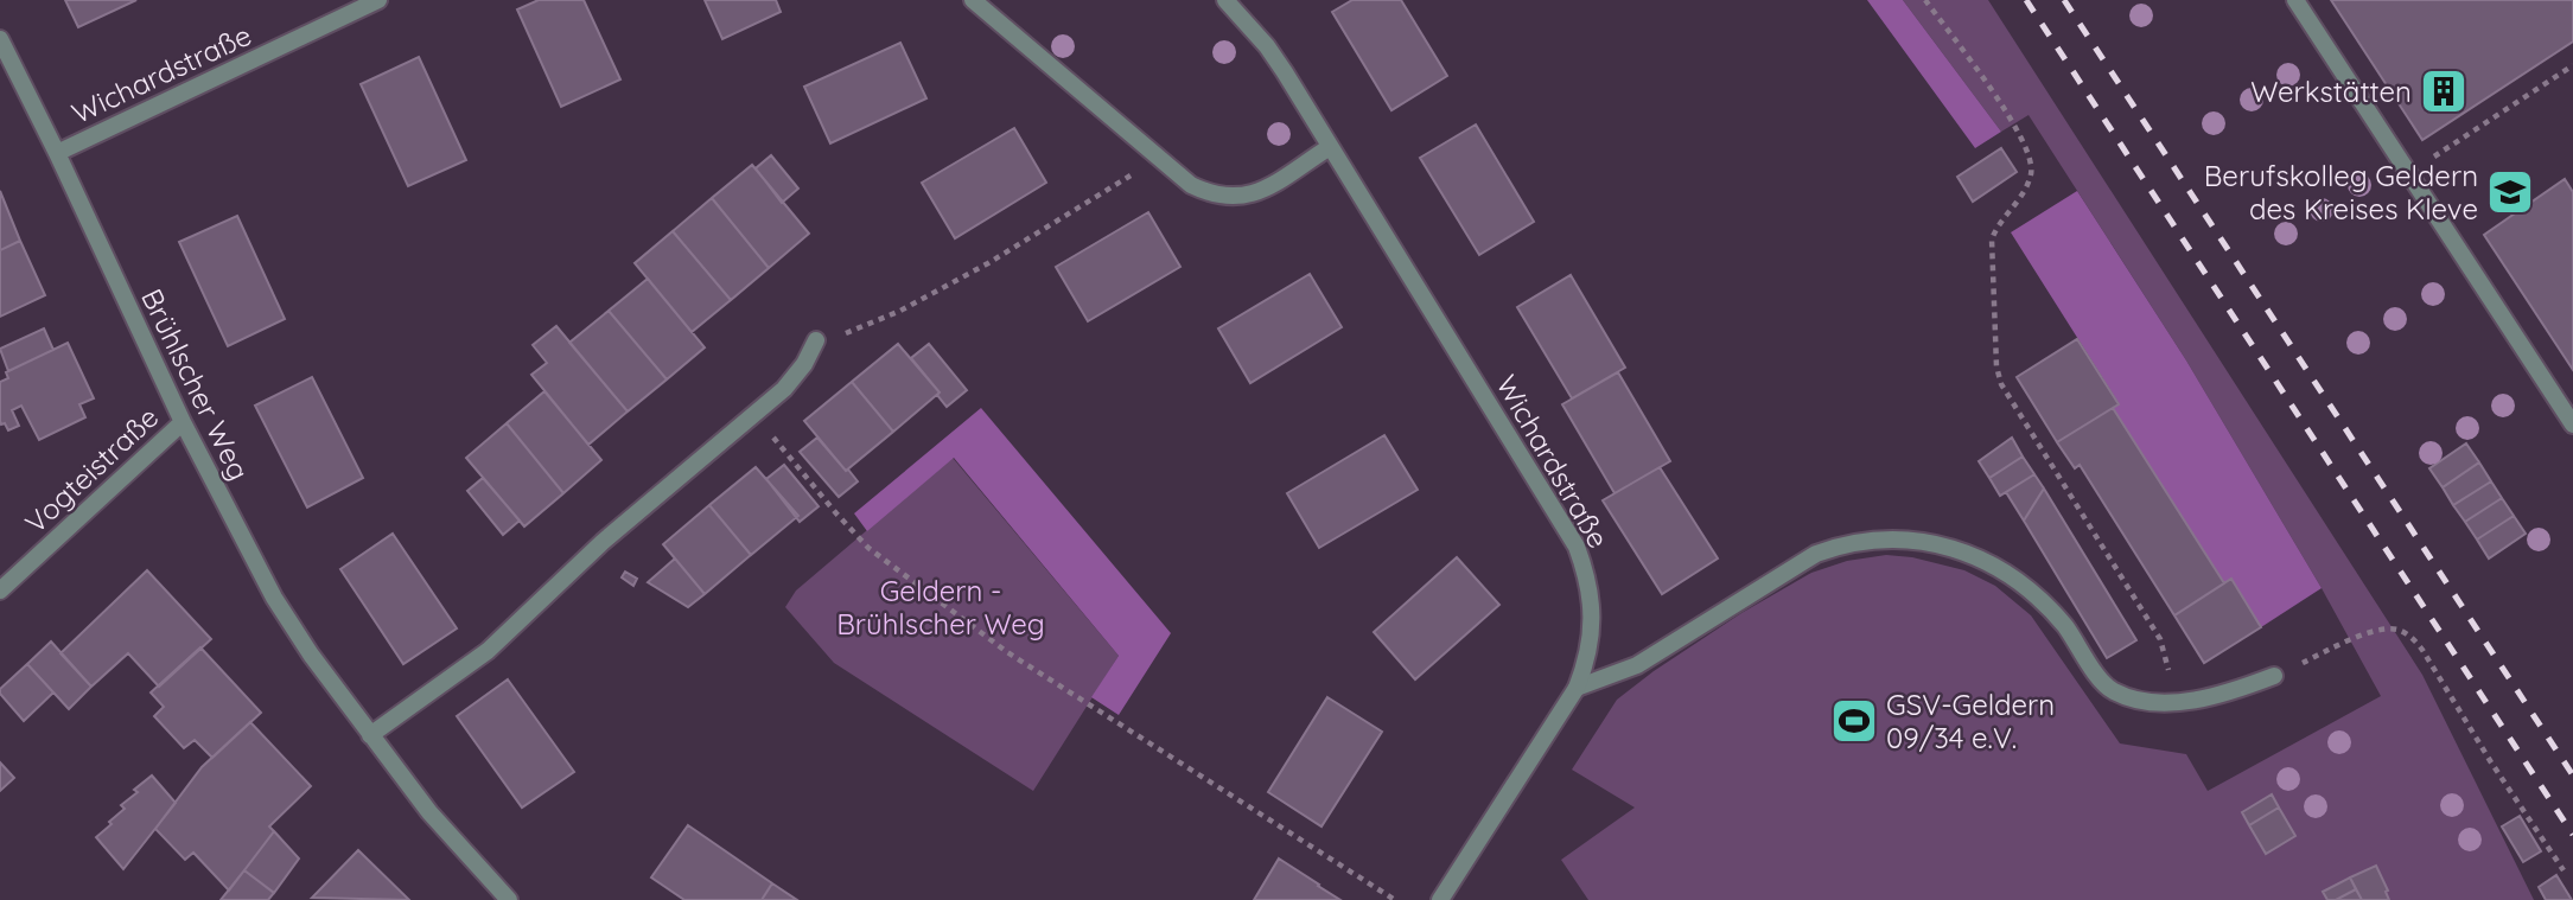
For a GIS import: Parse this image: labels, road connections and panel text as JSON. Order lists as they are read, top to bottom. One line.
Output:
{"streets":{"street":["Wichardstraße","Brühlscher Weg","Vogteistraße"]},"crossings":[["Wichardstraße","Brühlscher Weg"],["Brühlscher Weg","Vogteistraße"]],"parks":["Geldern - Brühlscher Weg"],"places":{"building":["Werkstätten"],"school or university":["Berufskolleg Geldern des Kreises Kleve"],"sports":["GSV-Geldern 09/34 e.V."]}}
